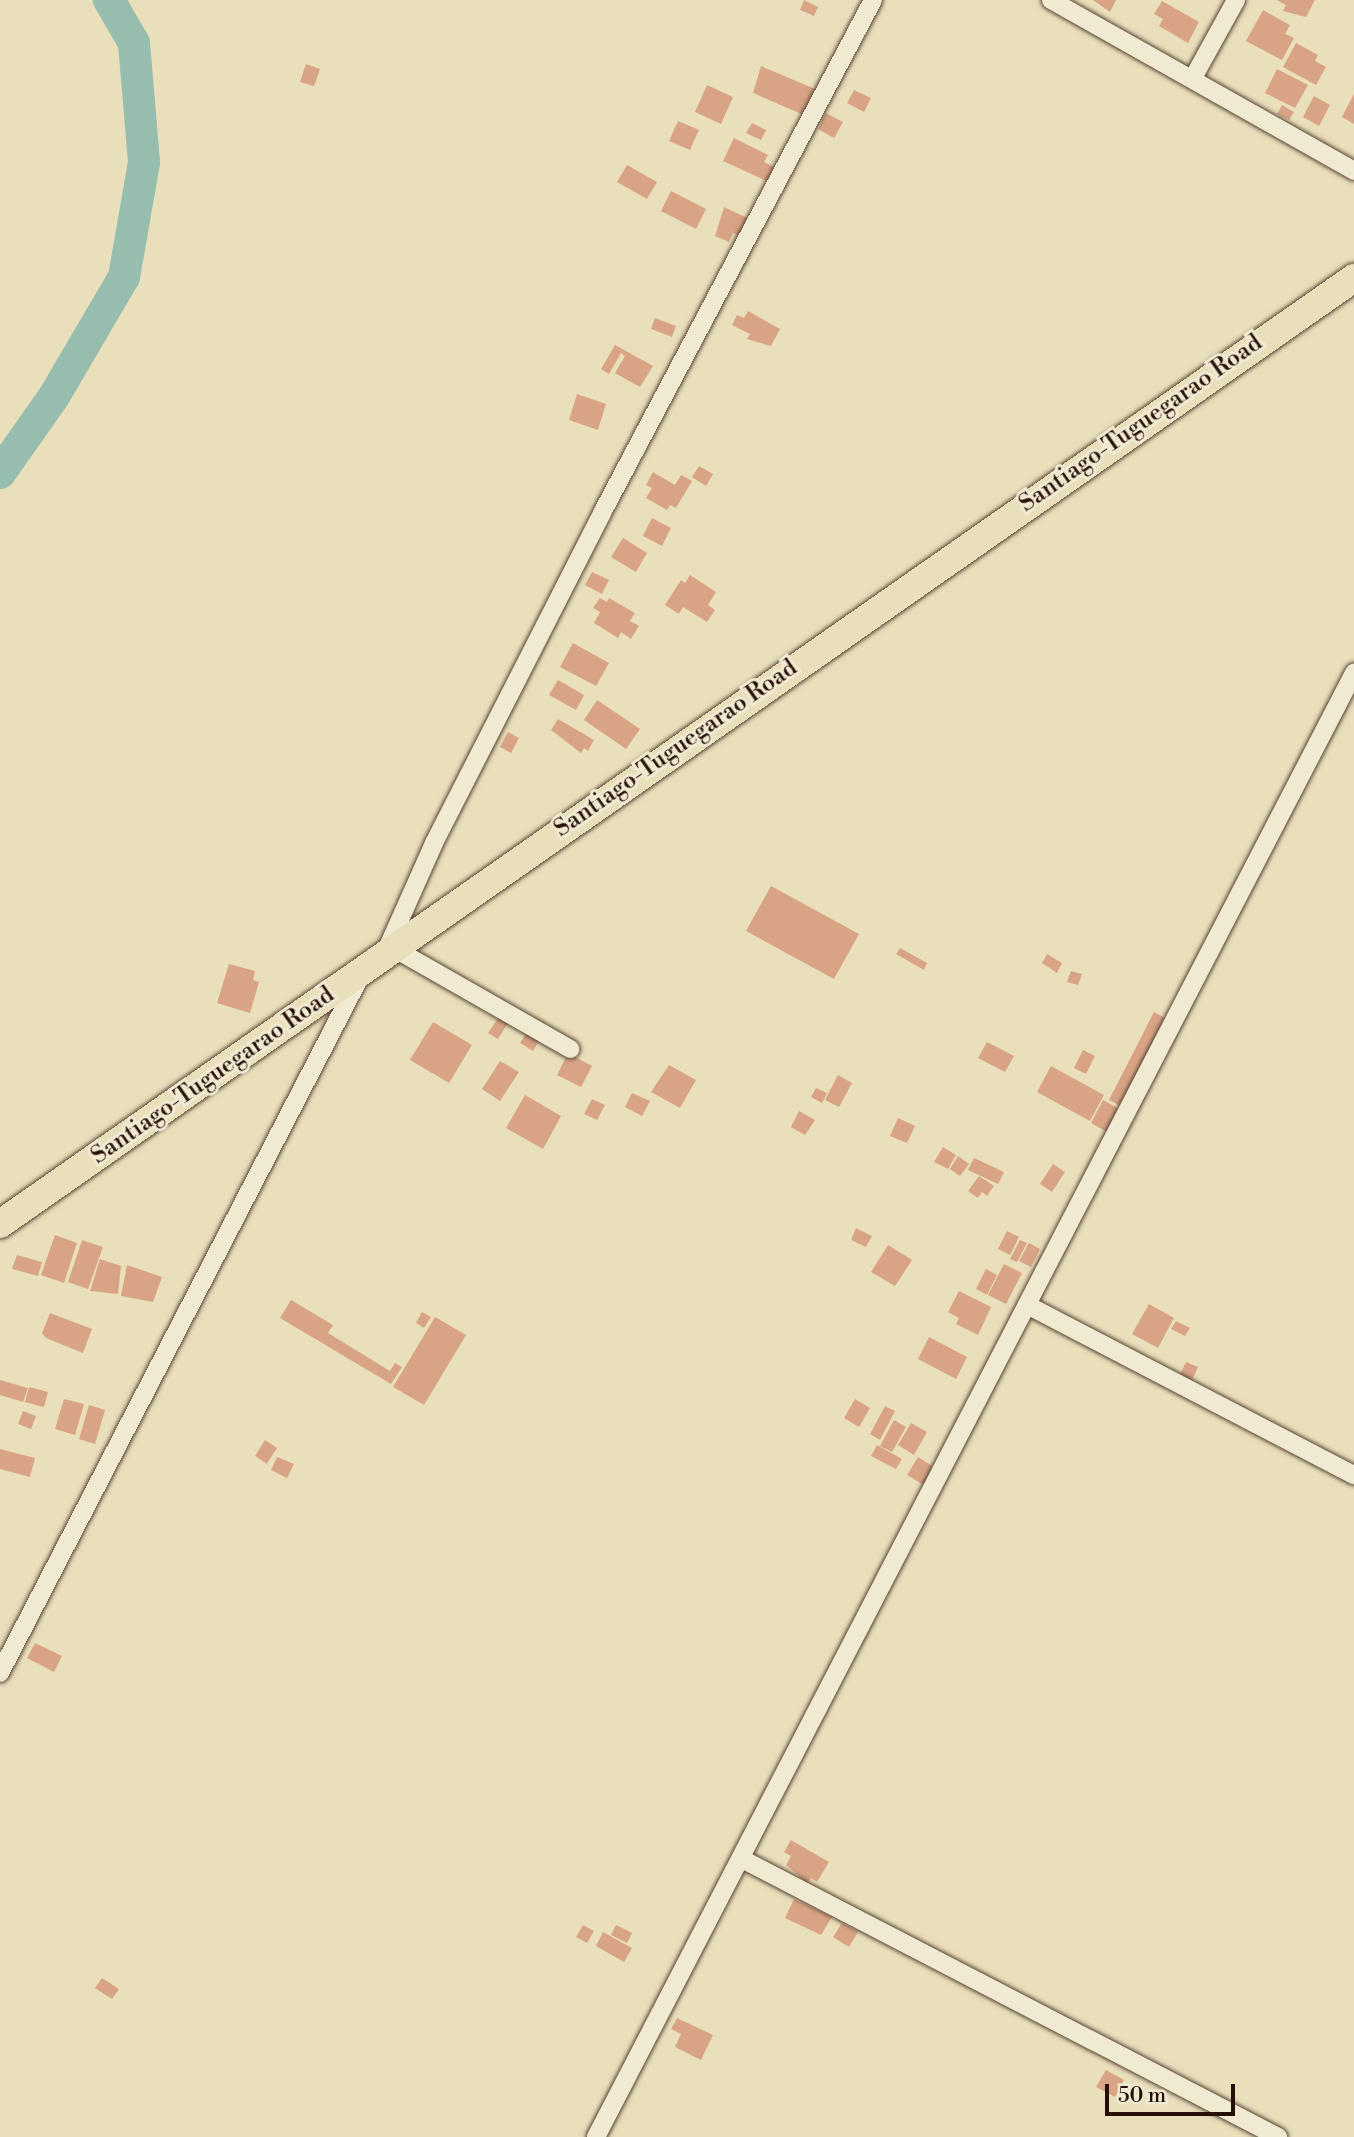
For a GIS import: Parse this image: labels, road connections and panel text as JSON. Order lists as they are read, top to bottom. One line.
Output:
{"streets":{"highway":["Santiago-Tuguegarao Road"]},"scale_bar":"50 m"}
